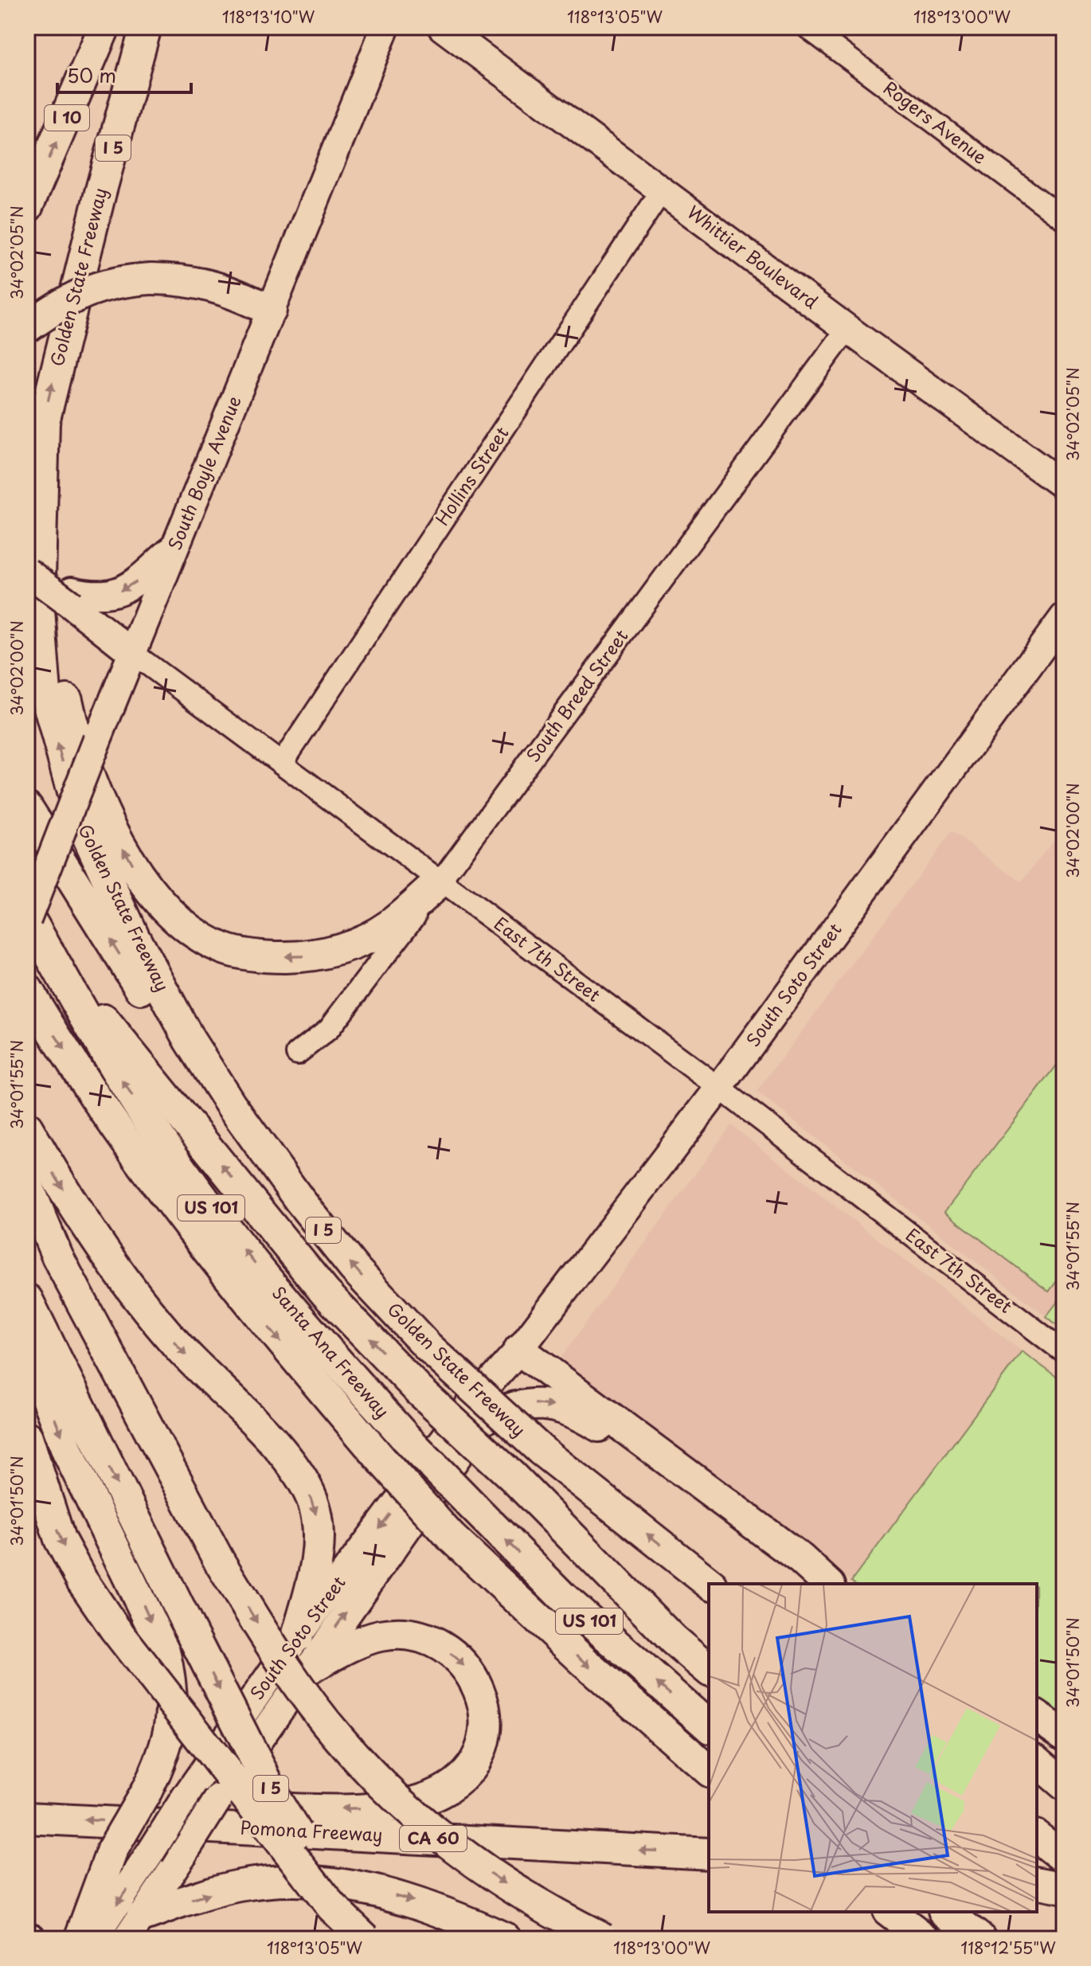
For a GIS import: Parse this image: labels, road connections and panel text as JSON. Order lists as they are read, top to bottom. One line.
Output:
{"streets":{"highway":["I 10","I 5","Golden State Freeway","US 101","Santa Ana Freeway","Pomona Freeway","CA 60"],"main road":["Whittier Boulevard","South Boyle Avenue","East 7th Street","South Soto Street"],"street":["Rogers Avenue","Hollins Street","South Breed Street"]},"crossings":[["Whittier Boulevard","Hollins Street"],["Whittier Boulevard","South Breed Street"],["Golden State Freeway","East 7th Street"],["South Boyle Avenue","East 7th Street"],["Hollins Street","East 7th Street"],["South Breed Street","East 7th Street"],["East 7th Street","South Soto Street"]],"scale_bar":"50 m","coordinates":["118°13'10\"W","118°13'05\"W","118°13'00\"W","34°02'05\"N","34°02'00\"N","34°01'55\"N","34°01'50\"N","118°12'55\"W"]}
